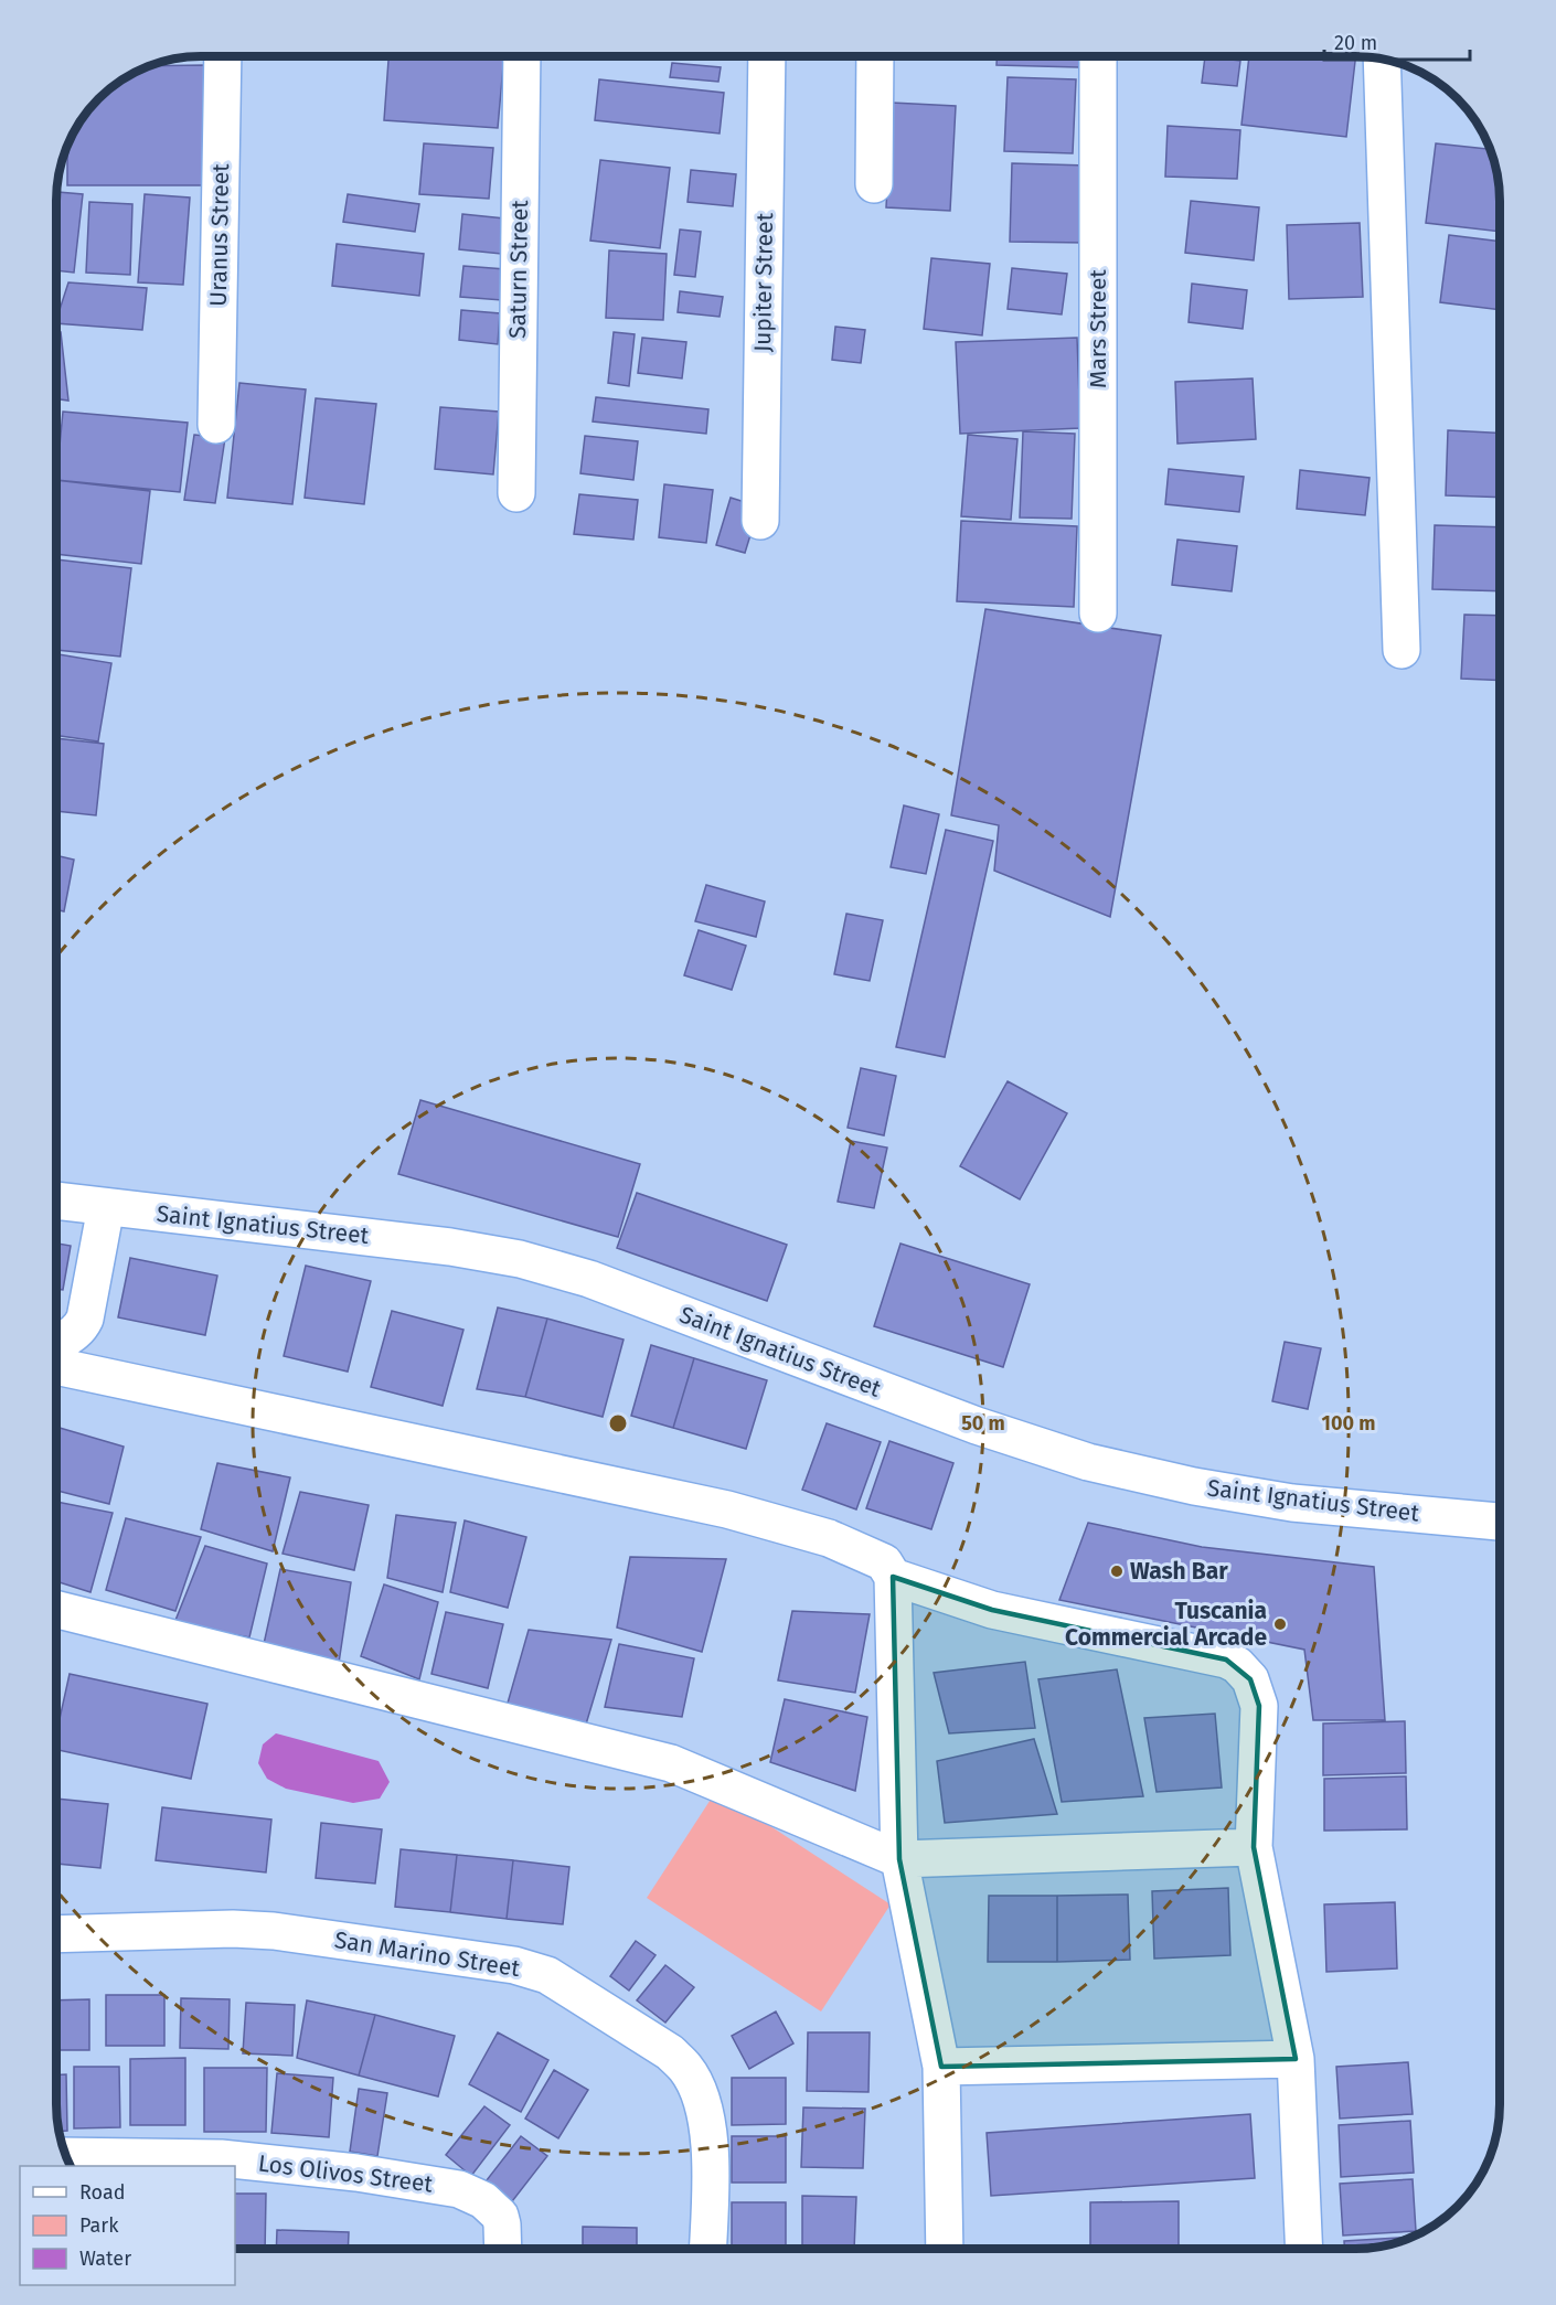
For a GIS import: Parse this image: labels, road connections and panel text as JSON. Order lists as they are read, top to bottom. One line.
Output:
{"streets":{"street":["Uranus Street","Saturn Street","Jupiter Street","Mars Street","Saint Ignatius Street","San Marino Street","Los Olivos Street"]},"places":["Wash Bar","Tuscania Commercial Arcade"],"legend":["Road","Park","Water"],"scale_bar":"20 m","rings":["50 m","100 m"]}
